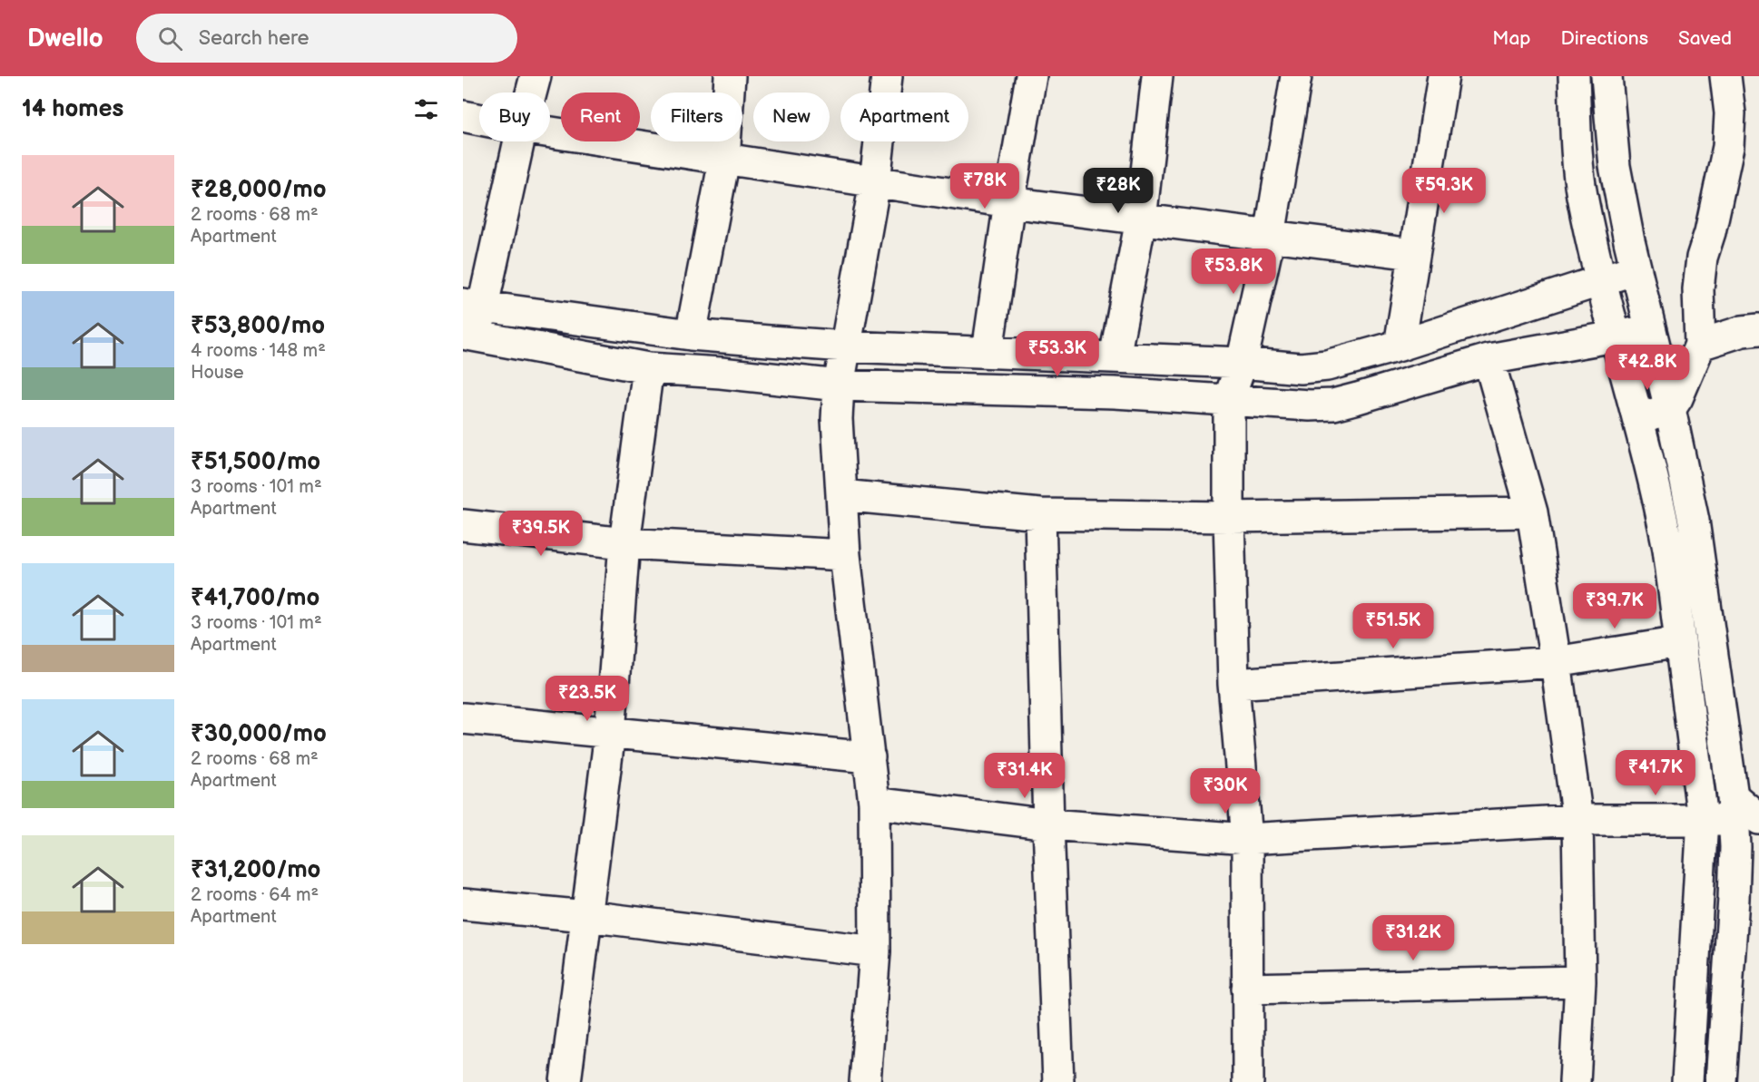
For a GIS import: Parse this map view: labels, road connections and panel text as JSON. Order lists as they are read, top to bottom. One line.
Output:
{"page":{"header":"Dwello","search":"Search here","nav":["Map","Directions","Saved"],"heading":"14 homes","chip":["Buy","Rent","Filters","New","Apartment"],"list":[{"name":"₹28,000/mo","note":"2 rooms · 68 m² · Apartment"},{"name":"₹53,800/mo","note":"4 rooms · 148 m² · House"},{"name":"₹51,500/mo","note":"3 rooms · 101 m² · Apartment"},{"name":"₹41,700/mo","note":"3 rooms · 101 m² · Apartment"},{"name":"₹30,000/mo","note":"2 rooms · 68 m² · Apartment"},{"name":"₹31,200/mo","note":"2 rooms · 64 m² · Apartment"}],"price":["₹78K","₹28K","₹59.3K","₹53.8K","₹53.3K","₹42.8K","₹39.5K","₹39.7K","₹51.5K","₹23.5K","₹41.7K","₹31.4K","₹30K","₹31.2K"]}}
